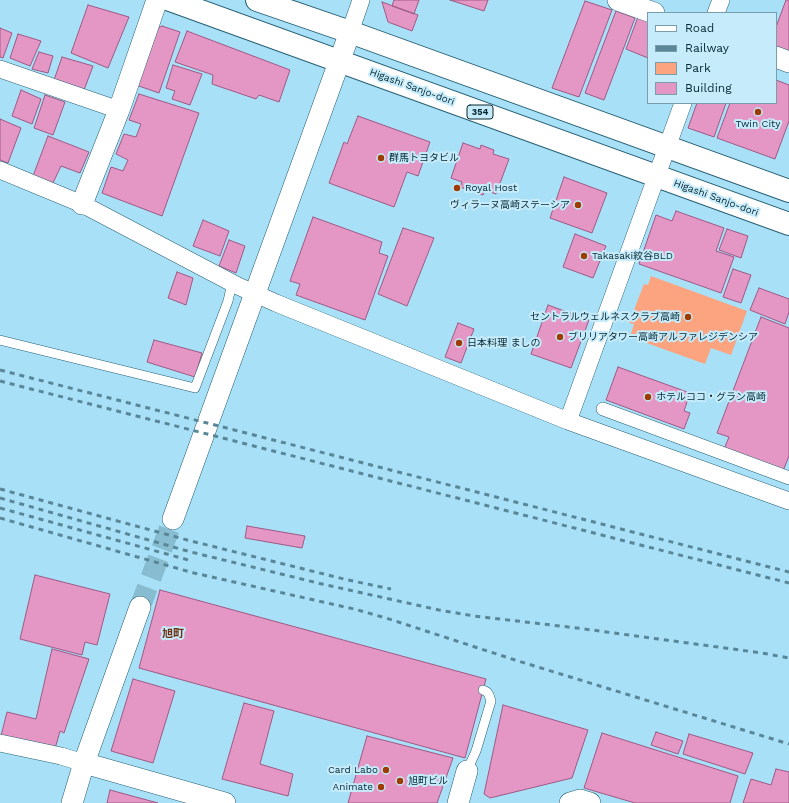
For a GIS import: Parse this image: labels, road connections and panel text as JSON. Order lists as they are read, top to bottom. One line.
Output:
{"streets":{"highway":["Higashi Sanjo-dori","354"]},"districts":["旭町"],"places":["Twin City","群馬トヨタビル","Royal Host","ヴィラーヌ高崎ステーシア","Takasaki紋谷BLD","セントラルウェルネスクラブ高崎","ブリリアタワー高崎アルファレジデンシア","日本料理 ましの","ホテルココ・グラン高崎","Card Labo","旭町ビル","Animate"],"legend":["Road","Railway","Park","Building"]}
